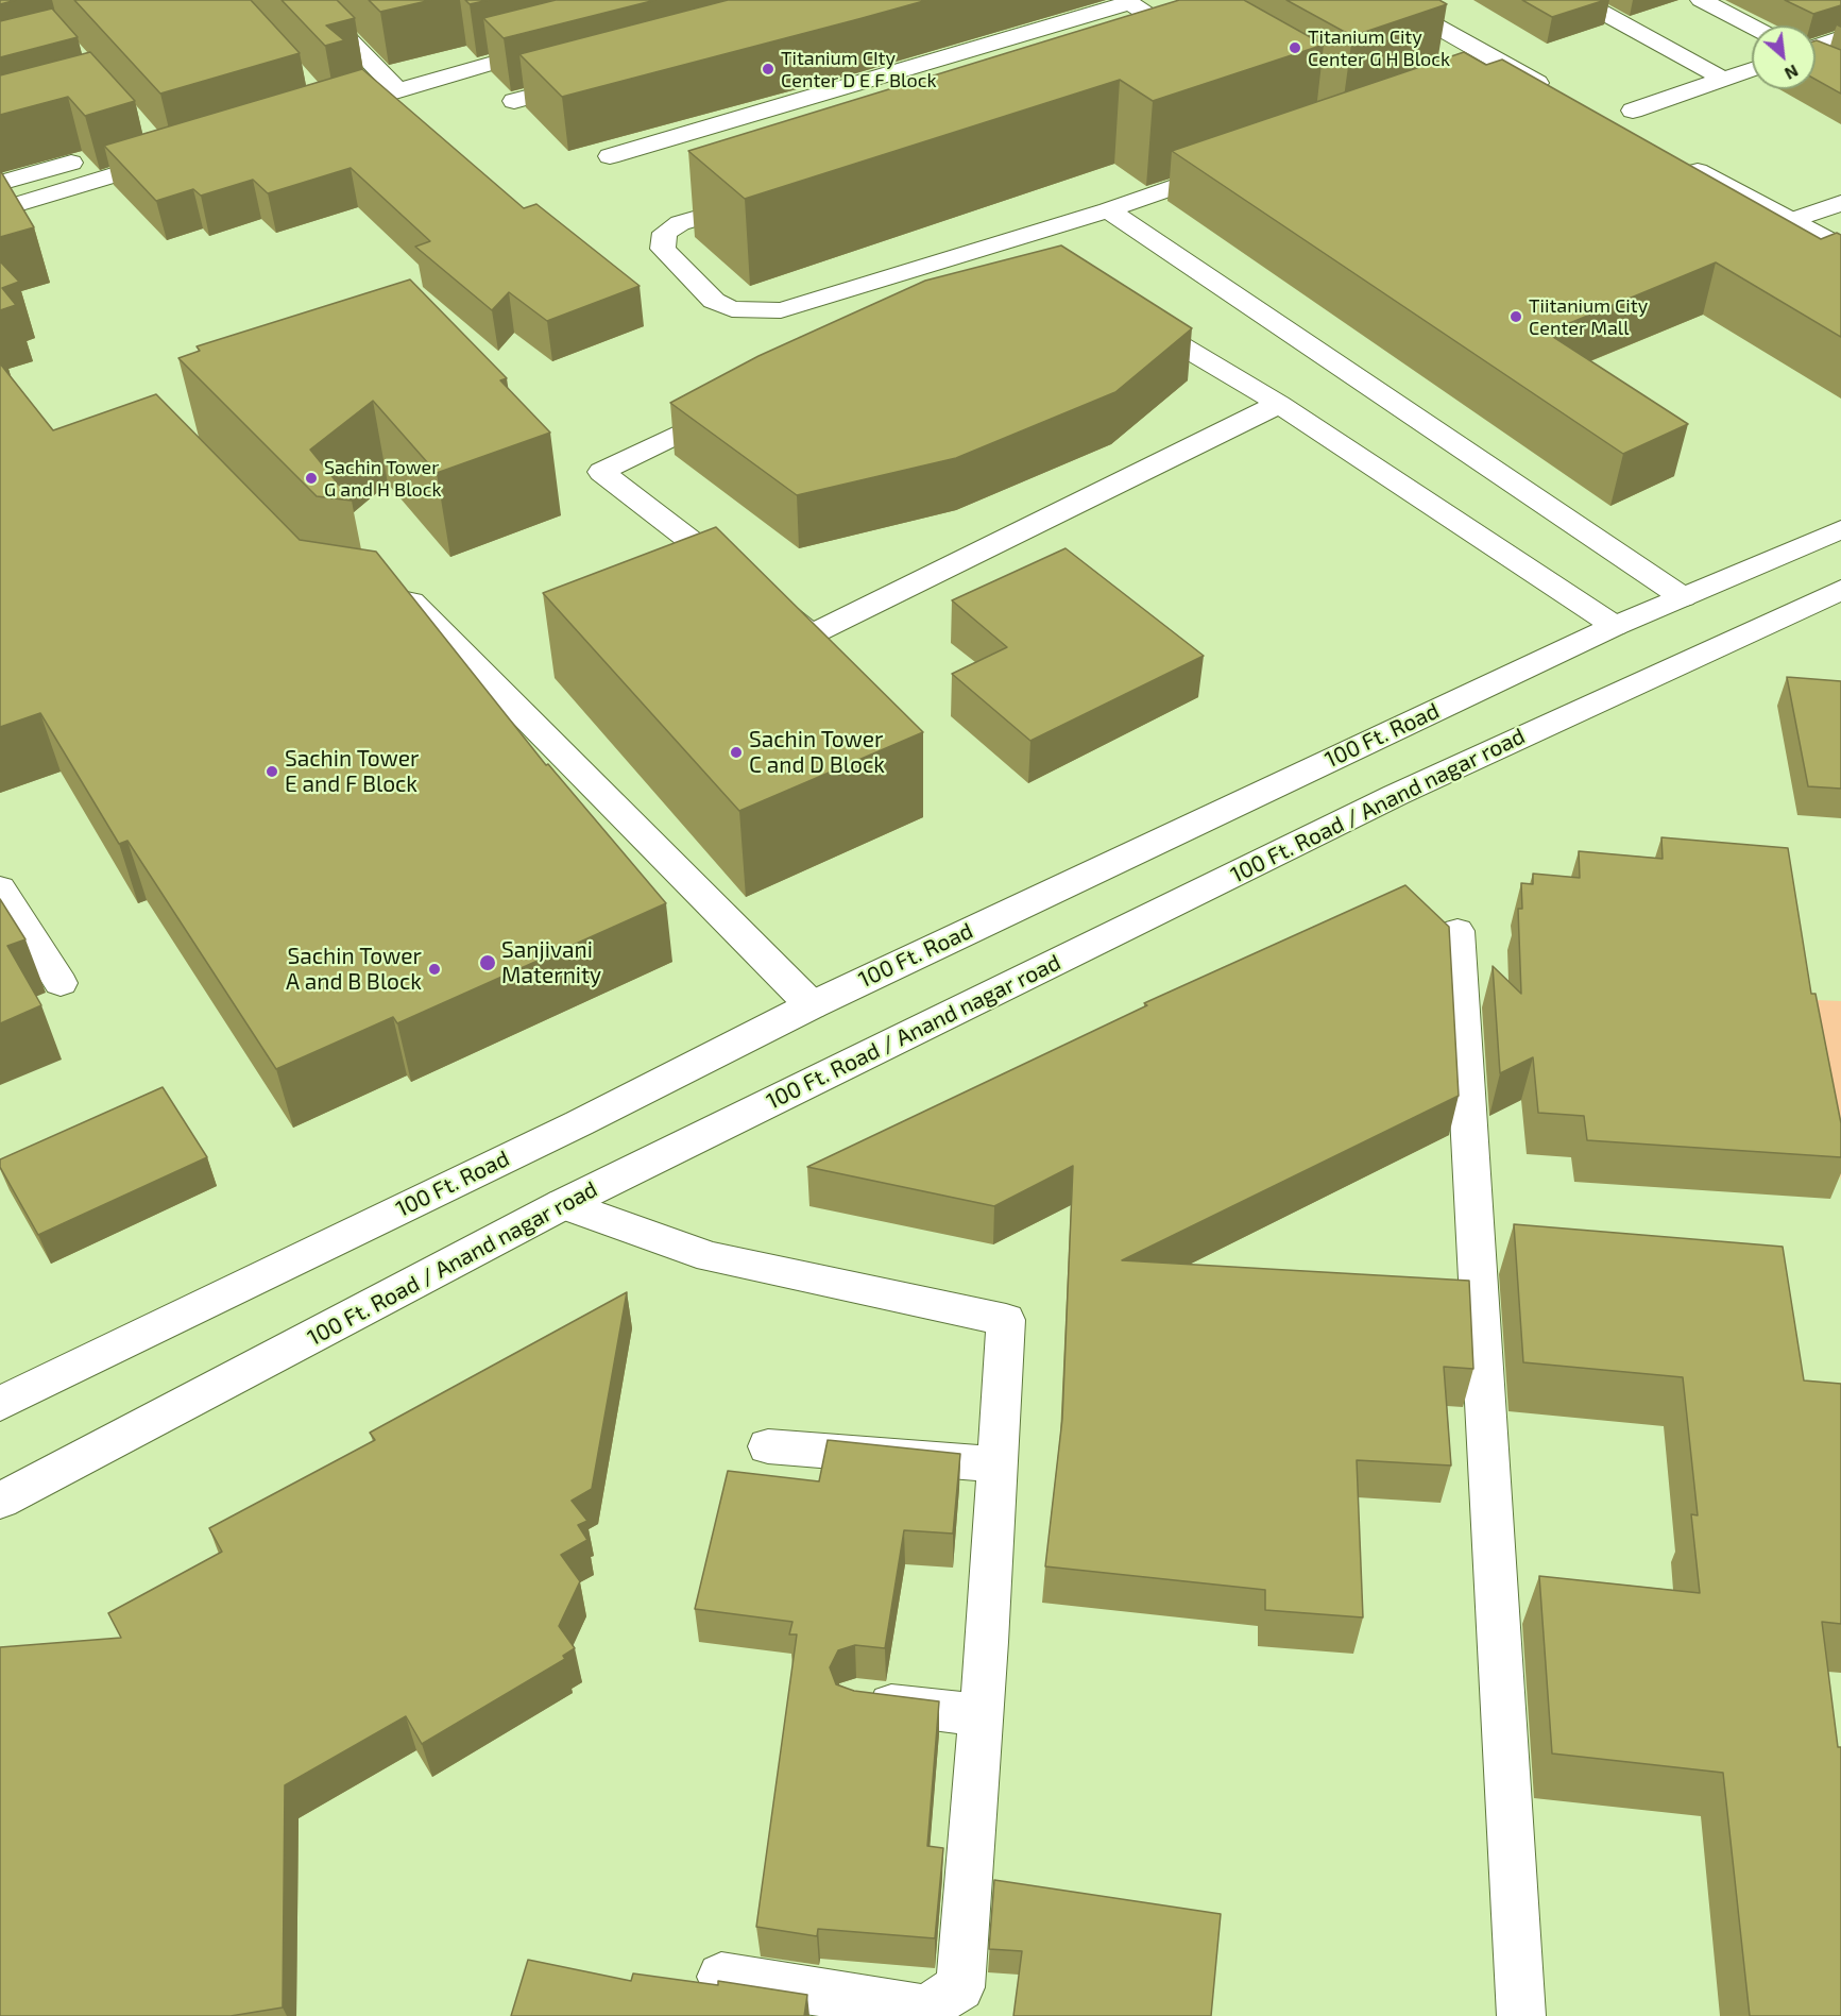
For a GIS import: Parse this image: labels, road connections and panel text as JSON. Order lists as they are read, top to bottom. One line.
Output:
{"streets":{"street":["100 Ft. Road","100 Ft. Road / Anand nagar road"]},"places":["Titanium City Center G H Block","Titanium CIty Center D E F Block","Tiitanium City Center Mall","Sachin Tower G and H Block","Sachin Tower C and D Block","Sachin Tower E and F Block","Sanjivani Maternity","Sachin Tower A and B Block"],"north":"bottom right"}
